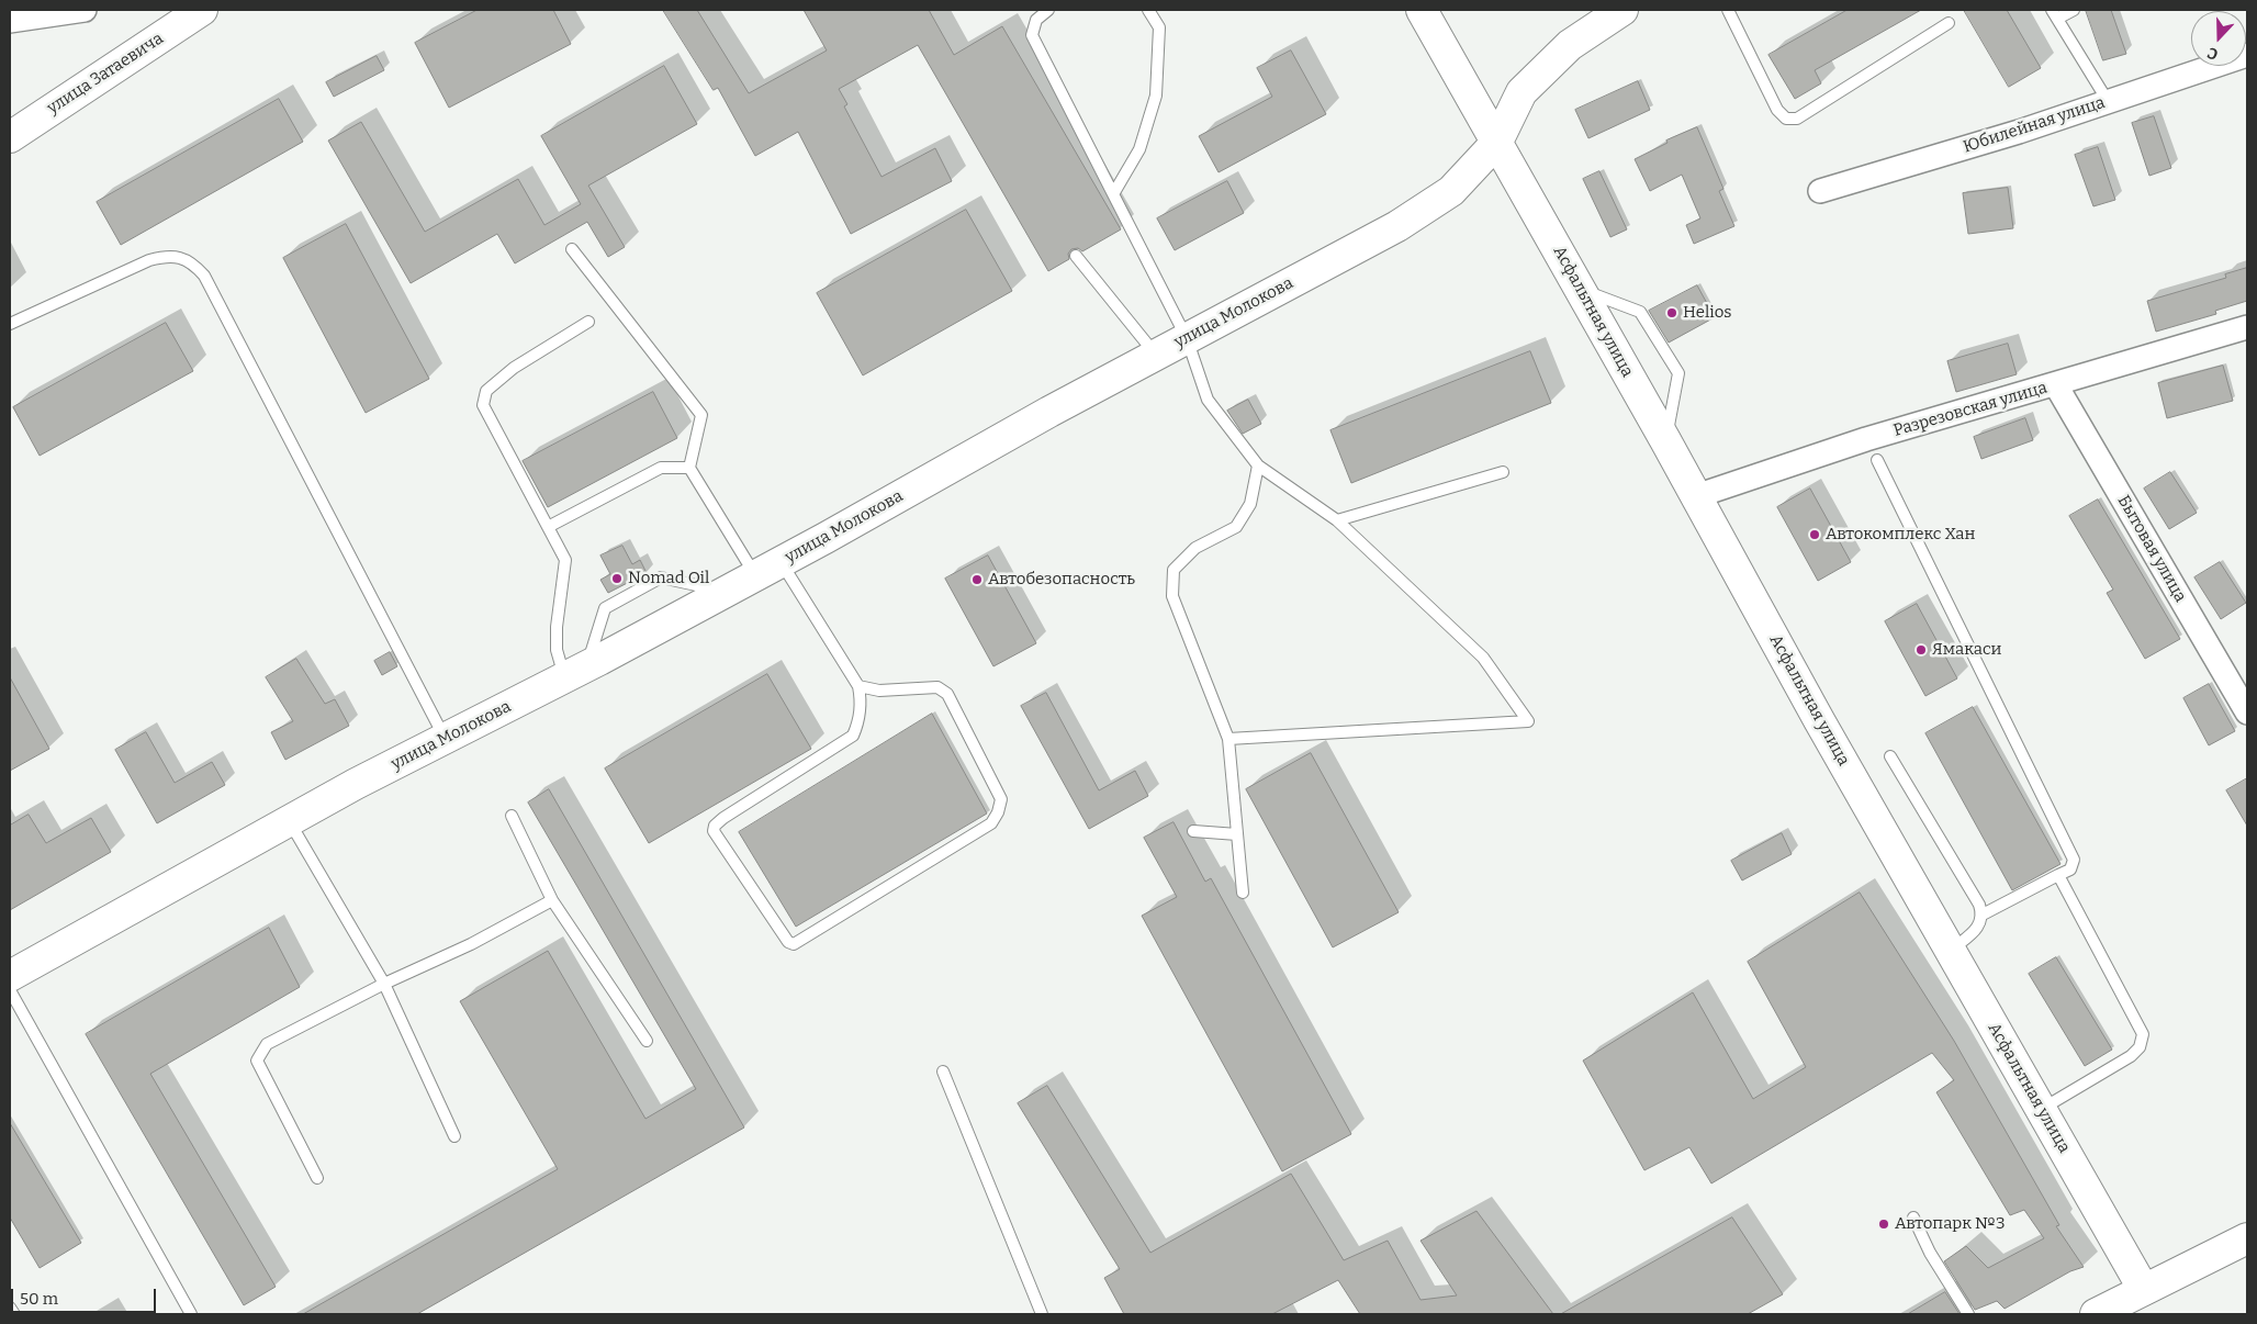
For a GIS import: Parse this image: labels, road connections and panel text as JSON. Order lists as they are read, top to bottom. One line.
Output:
{"streets":{"street":["улица Затаевича","Юбилейная улица","Асфальтная улица","улица Молокова","Разрезовская улица","Бытовая улица"]},"crossings":[["Асфальтная улица","улица Молокова"],["Асфальтная улица","Разрезовская улица"],["Разрезовская улица","Бытовая улица"]],"places":["Helios","Автокомплекс Хан","Nomad Oil","Автобезопасность","Ямакаси","Автопарк №3"],"scale_bar":"50 m","north":"bottom"}
